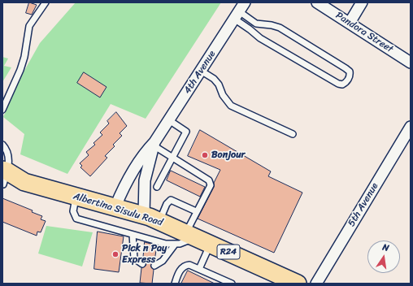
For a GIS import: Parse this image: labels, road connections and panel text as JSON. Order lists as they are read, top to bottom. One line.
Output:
{"streets":{"main road":["Albertina Sisulu Road","R24"],"street":["Pandora Street","4th Avenue","5th Avenue"]},"crossings":[["4th Avenue","Albertina Sisulu Road"]],"places":["Bonjour","Pick n Pay Express"],"north":"top"}
